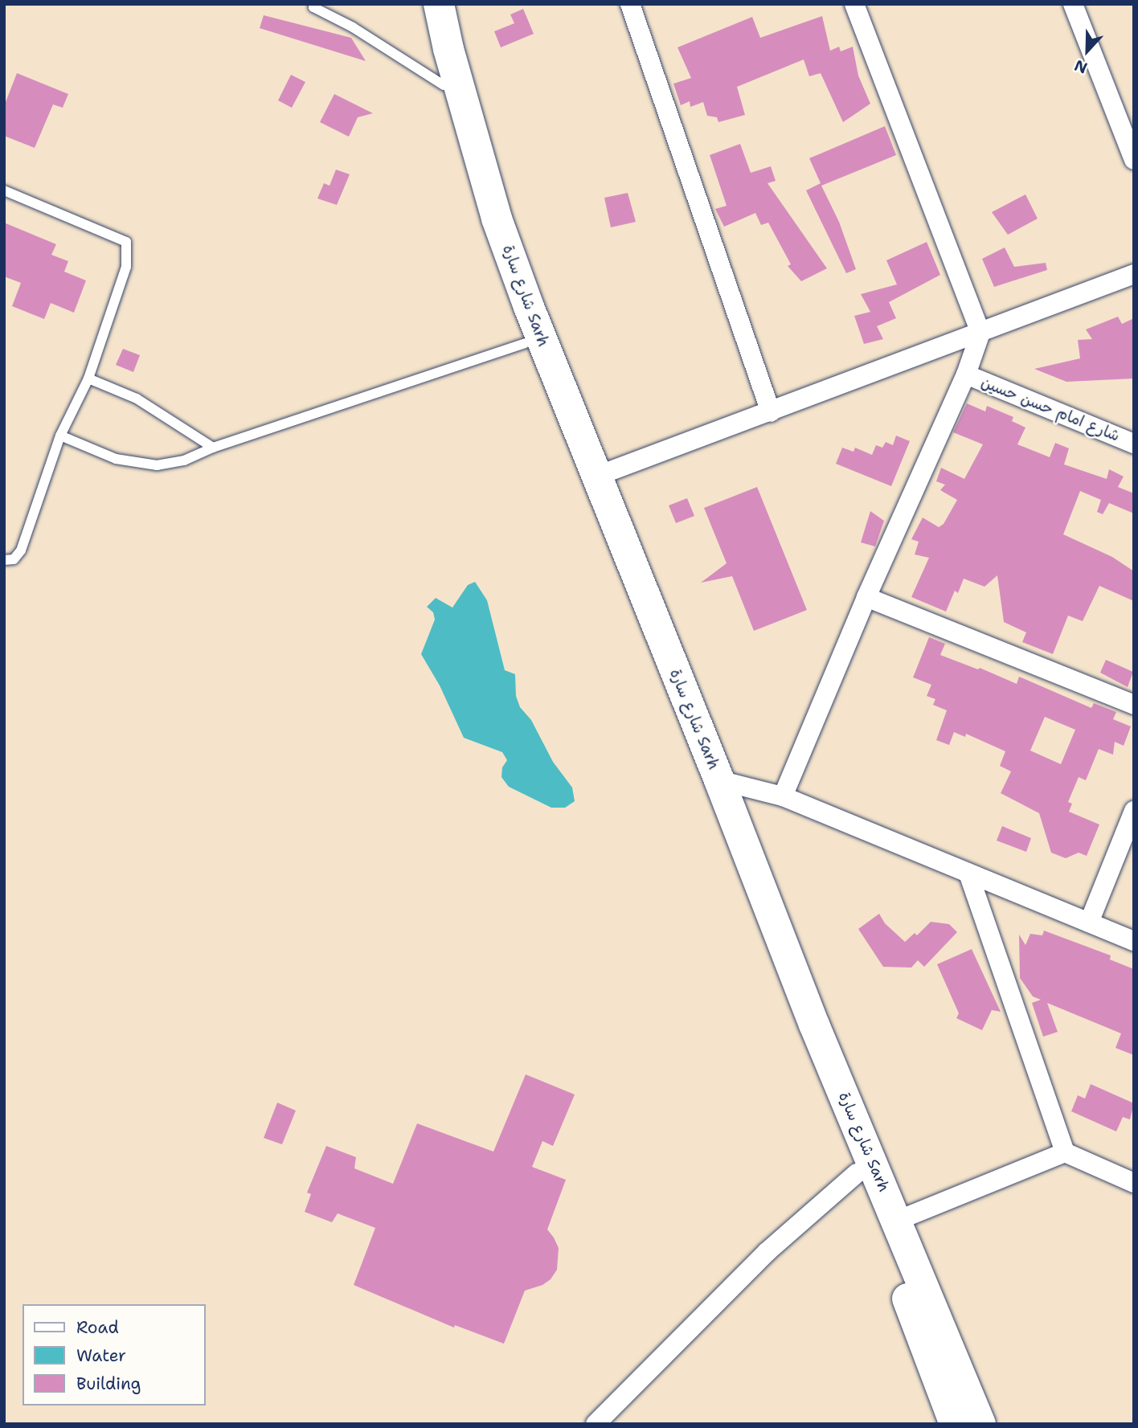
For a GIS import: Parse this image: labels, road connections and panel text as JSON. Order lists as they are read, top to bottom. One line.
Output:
{"streets":{"highway":["شارع سارة Sarh"],"street":["شارع امام حسن حسين"]},"legend":["Road","Water","Building"],"north":"bottom"}
